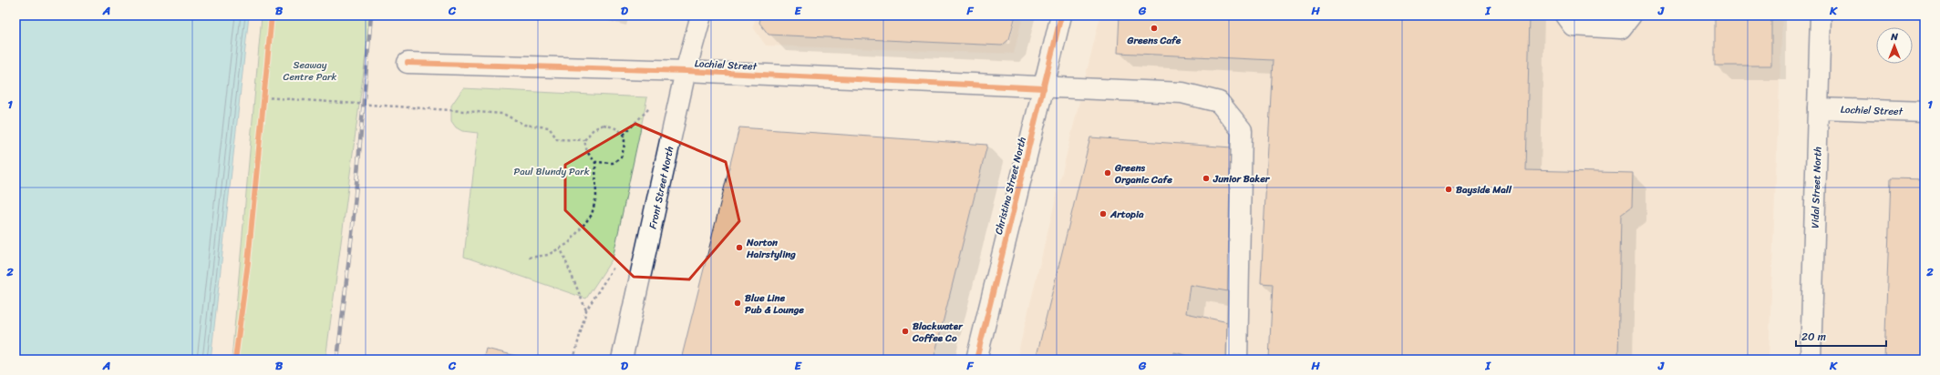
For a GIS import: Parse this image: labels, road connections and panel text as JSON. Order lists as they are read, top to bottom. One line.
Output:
{"streets":{"street":["Lochiel Street","Christina Street North","Front Street North","Vidal Street North"]},"crossings":[["Lochiel Street","Christina Street North"],["Lochiel Street","Front Street North"],["Lochiel Street","Vidal Street North"]],"parks":["Seaway Centre Park","Paul Blundy Park"],"places":["Greens Cafe","Greens Organic Cafe","Junior Baker","Bayside Mall","Artopia","Norton Hairstyling","Blue Line Pub & Lounge","Blackwater Coffee Co"],"scale_bar":"20 m","north":"top","grid":{"columns":["A","B","C","D","E","F","G","H","I","J","K"],"rows":["1","2"]}}
